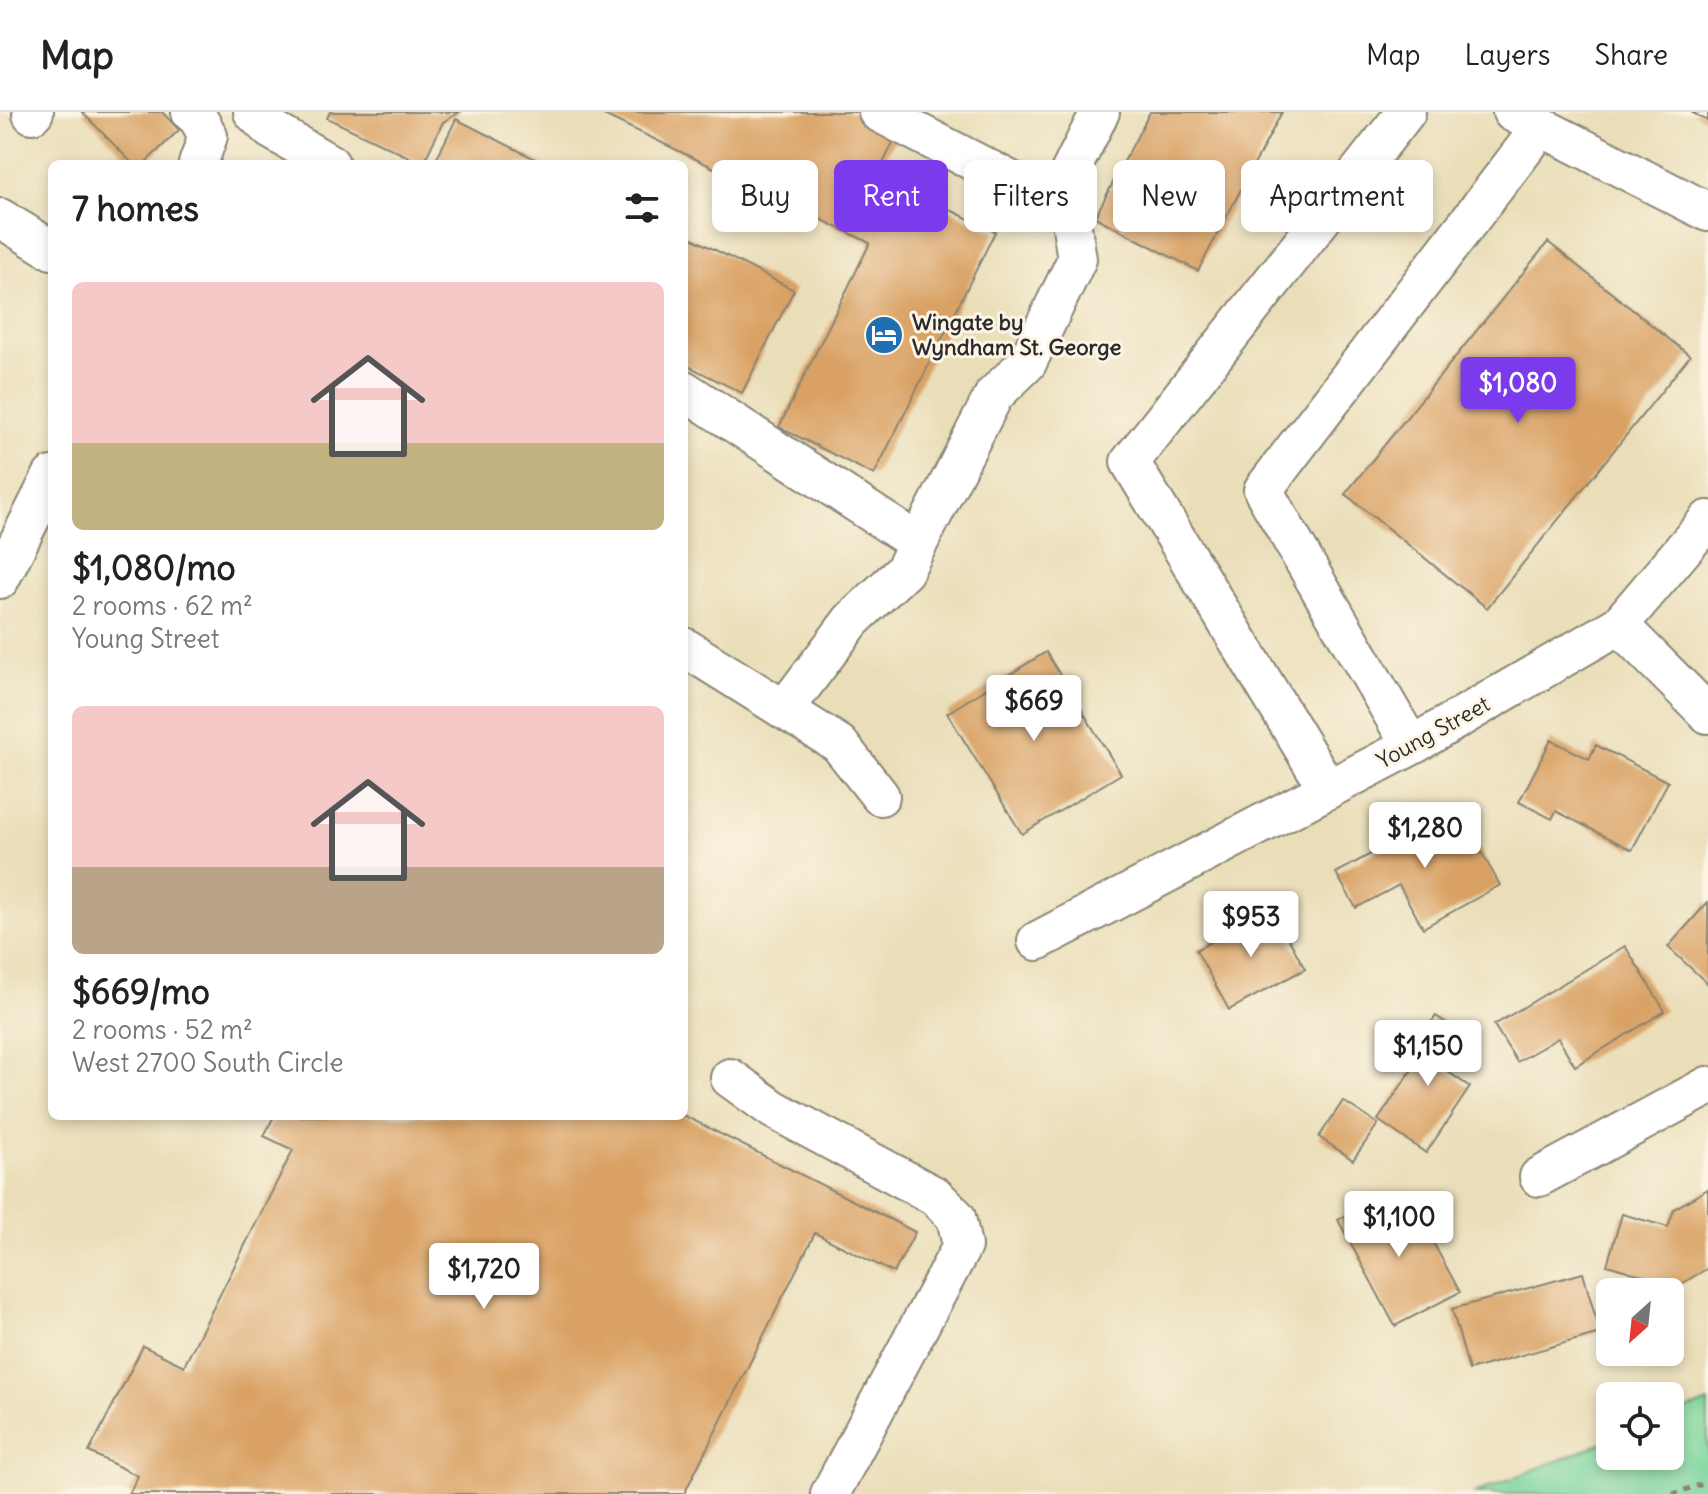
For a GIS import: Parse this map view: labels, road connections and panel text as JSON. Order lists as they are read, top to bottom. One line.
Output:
{"streets":{"street":["Young Street"]},"places":{"hotel":["Wingate by Wyndham St. George"]},"north":"bottom left","page":{"header":"Map","nav":["Map","Layers","Share"],"chip":["Buy","Rent","Filters","New","Apartment"],"heading":"7 homes","list":[{"name":"$1,080/mo","note":"2 rooms · 62 m² · Young Street"},{"name":"$669/mo","note":"2 rooms · 52 m² · West 2700 South Circle"}],"price":["$1,080","$669","$1,280","$953","$1,150","$1,100","$1,720"]}}
